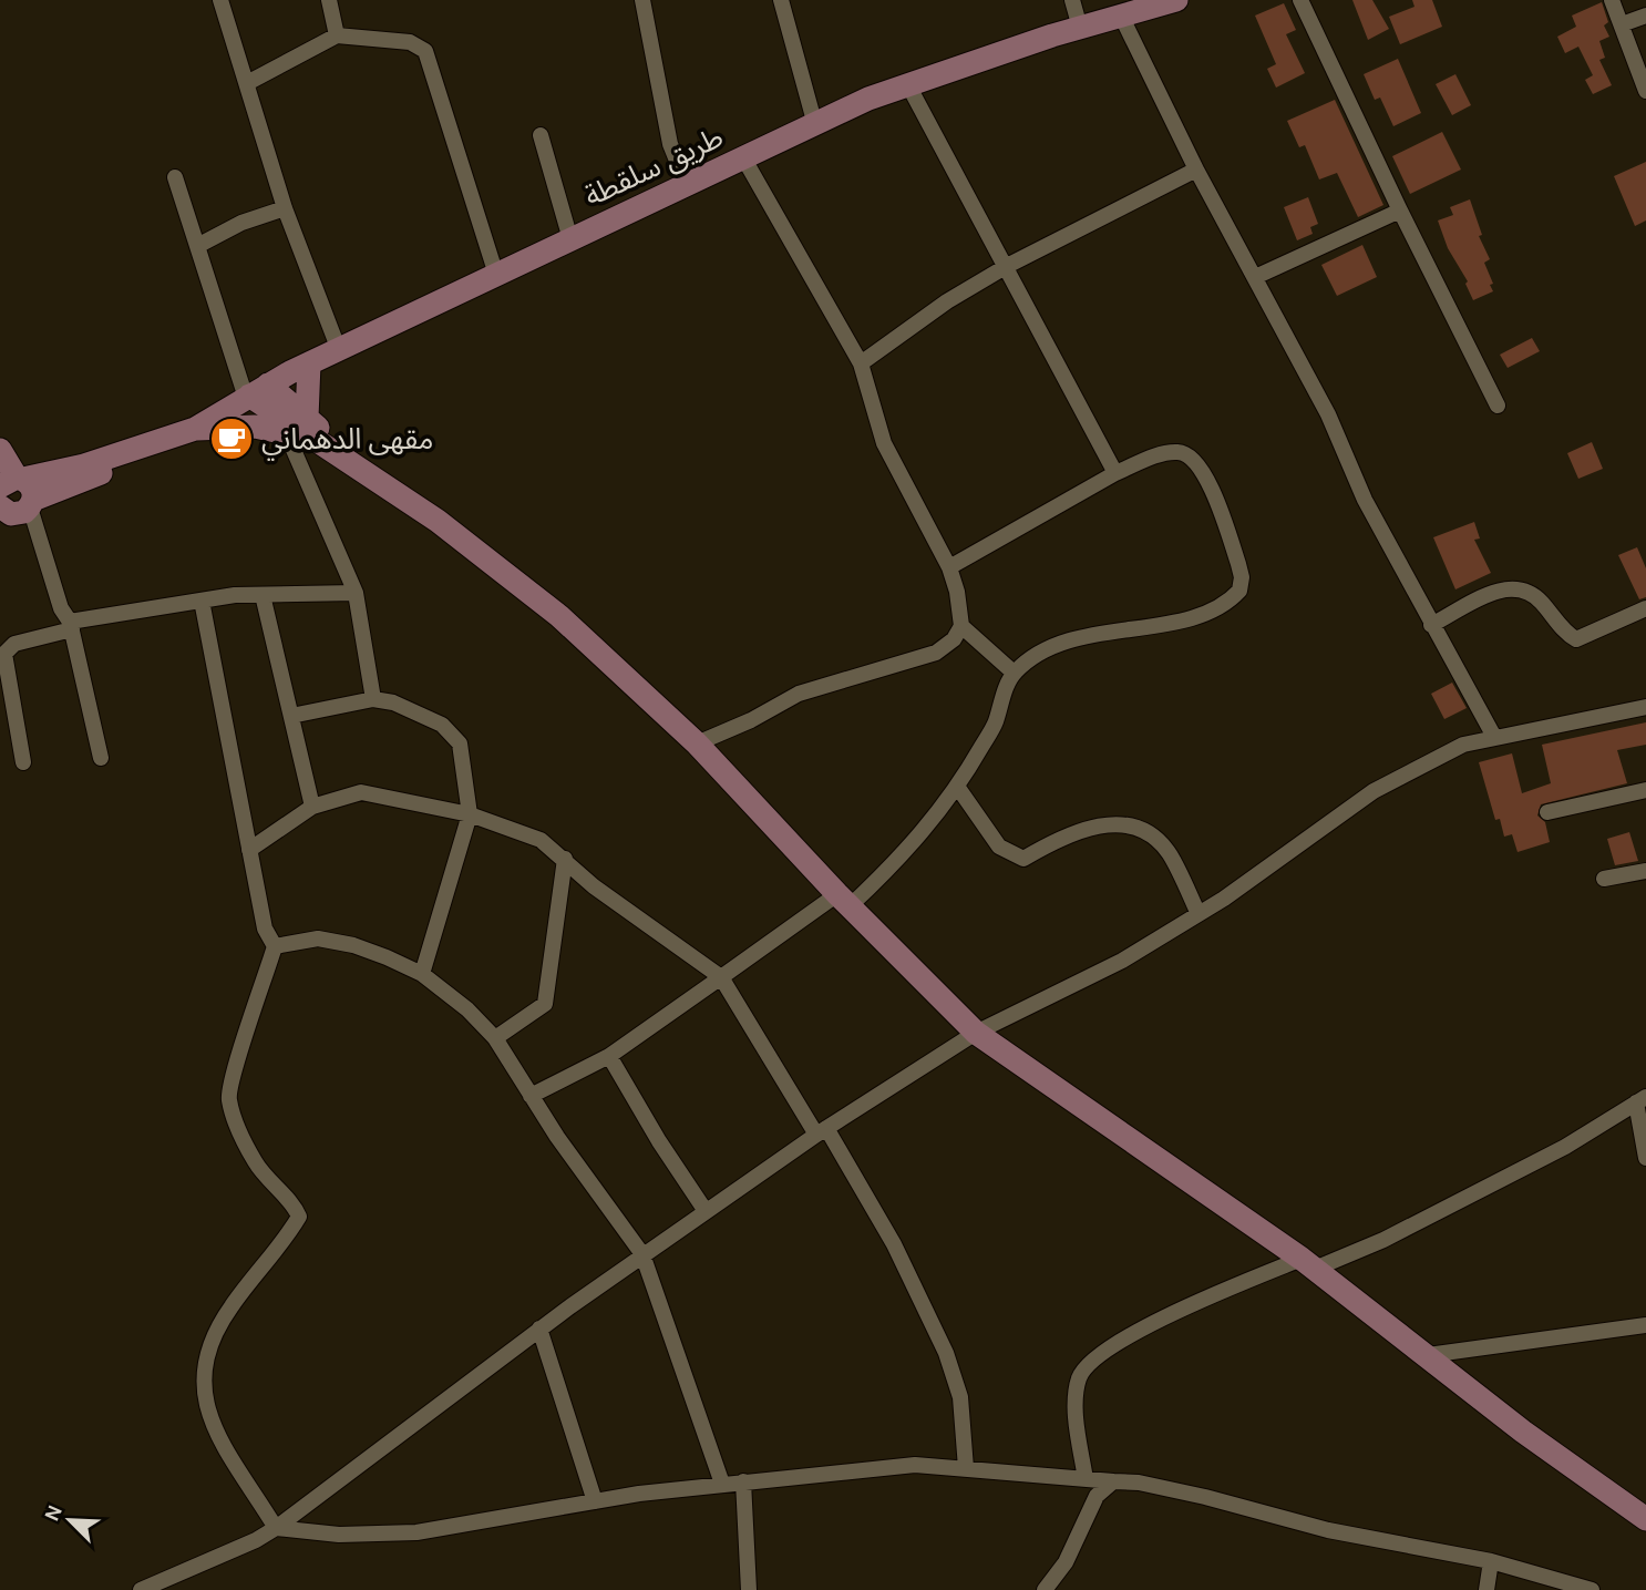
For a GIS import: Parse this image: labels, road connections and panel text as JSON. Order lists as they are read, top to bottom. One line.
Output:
{"streets":{"street":["طريق سلقطة"]},"places":{"cafe":["مقهى الدهماني"]},"north":"top left"}
